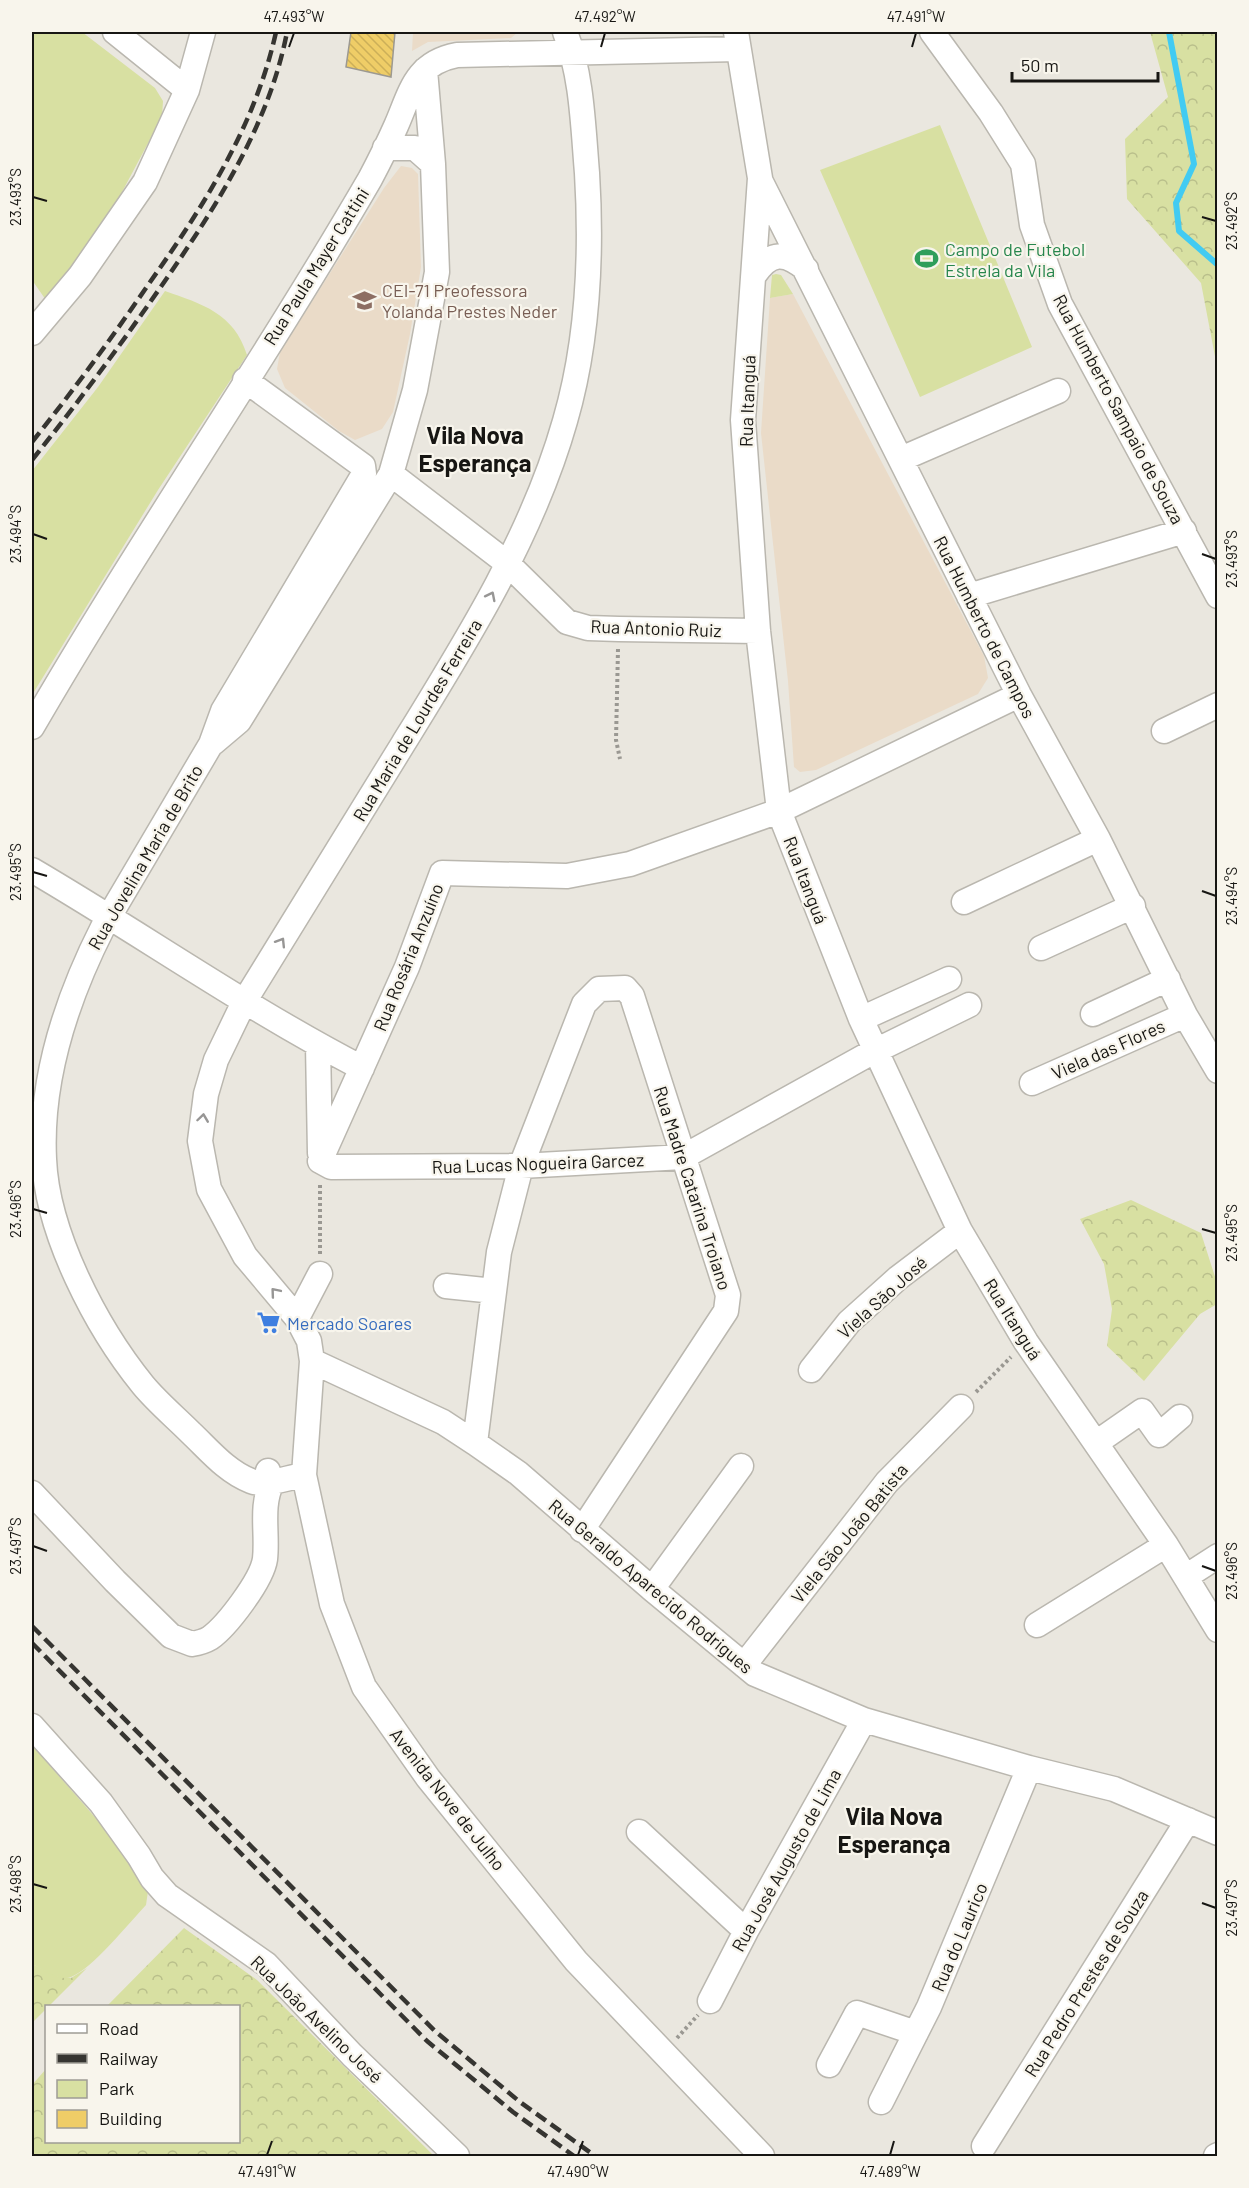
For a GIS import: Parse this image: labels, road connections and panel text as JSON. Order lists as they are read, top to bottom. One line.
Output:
{"streets":{"street":["Rua Paula Mayer Cattini","Rua Itanguá","Rua Humberto Sampaio de Souza","Rua Humberto de Campos","Rua Antonio Ruiz","Rua Maria de Lourdes Ferreira","Rua Jovelina Maria de Brito","Rua Rosária Anzuíno","Viela das Flores","Rua Lucas Nogueira Garcez","Rua Madre Catarina Troiano","Viela São José","Viela São João Batista","Rua Geraldo Aparecido Rodrigues","Avenida Nove de Julho","Rua José Augusto de Lima","Rua do Laurico","Rua Pedro Prestes de Souza","Rua João Avelino José"]},"crossings":[["Rua Paula Mayer Cattini","Rua Itanguá"],["Rua Paula Mayer Cattini","Rua Maria de Lourdes Ferreira"],["Rua Paula Mayer Cattini","Rua Jovelina Maria de Brito"],["Rua Itanguá","Rua Humberto de Campos"],["Rua Itanguá","Rua Antonio Ruiz"],["Rua Itanguá","Rua Rosária Anzuíno"],["Rua Itanguá","Rua Lucas Nogueira Garcez"],["Rua Itanguá","Viela São José"],["Rua Humberto de Campos","Viela das Flores"],["Rua Antonio Ruiz","Rua Maria de Lourdes Ferreira"],["Rua Antonio Ruiz","Rua Jovelina Maria de Brito"],["Rua Maria de Lourdes Ferreira","Rua Geraldo Aparecido Rodrigues"],["Rua Maria de Lourdes Ferreira","Avenida Nove de Julho"],["Rua Jovelina Maria de Brito","Avenida Nove de Julho"],["Rua Rosária Anzuíno","Rua Lucas Nogueira Garcez"],["Rua Lucas Nogueira Garcez","Rua Madre Catarina Troiano"],["Rua Madre Catarina Troiano","Rua Geraldo Aparecido Rodrigues"],["Viela São João Batista","Rua Geraldo Aparecido Rodrigues"],["Rua Geraldo Aparecido Rodrigues","Avenida Nove de Julho"],["Rua Geraldo Aparecido Rodrigues","Rua José Augusto de Lima"],["Rua Geraldo Aparecido Rodrigues","Rua do Laurico"],["Rua Geraldo Aparecido Rodrigues","Rua Pedro Prestes de Souza"]],"one_way":["Rua Maria de Lourdes Ferreira"],"districts":["Vila Nova Esperança","Vila Nova Esperança"],"places":{"sports":["Campo de Futebol Estrela da Vila"],"school or university":["CEI-71 Preofessora Yolanda Prestes Neder"],"supermarket":["Mercado Soares"]},"legend":["Road","Railway","Park","Building"],"scale_bar":"50 m","coordinates":["47.493°W","47.492°W","47.491°W","23.493°S","23.492°S","23.494°S","23.495°S","23.496°S","23.497°S","23.498°S","47.490°W","47.489°W"]}
